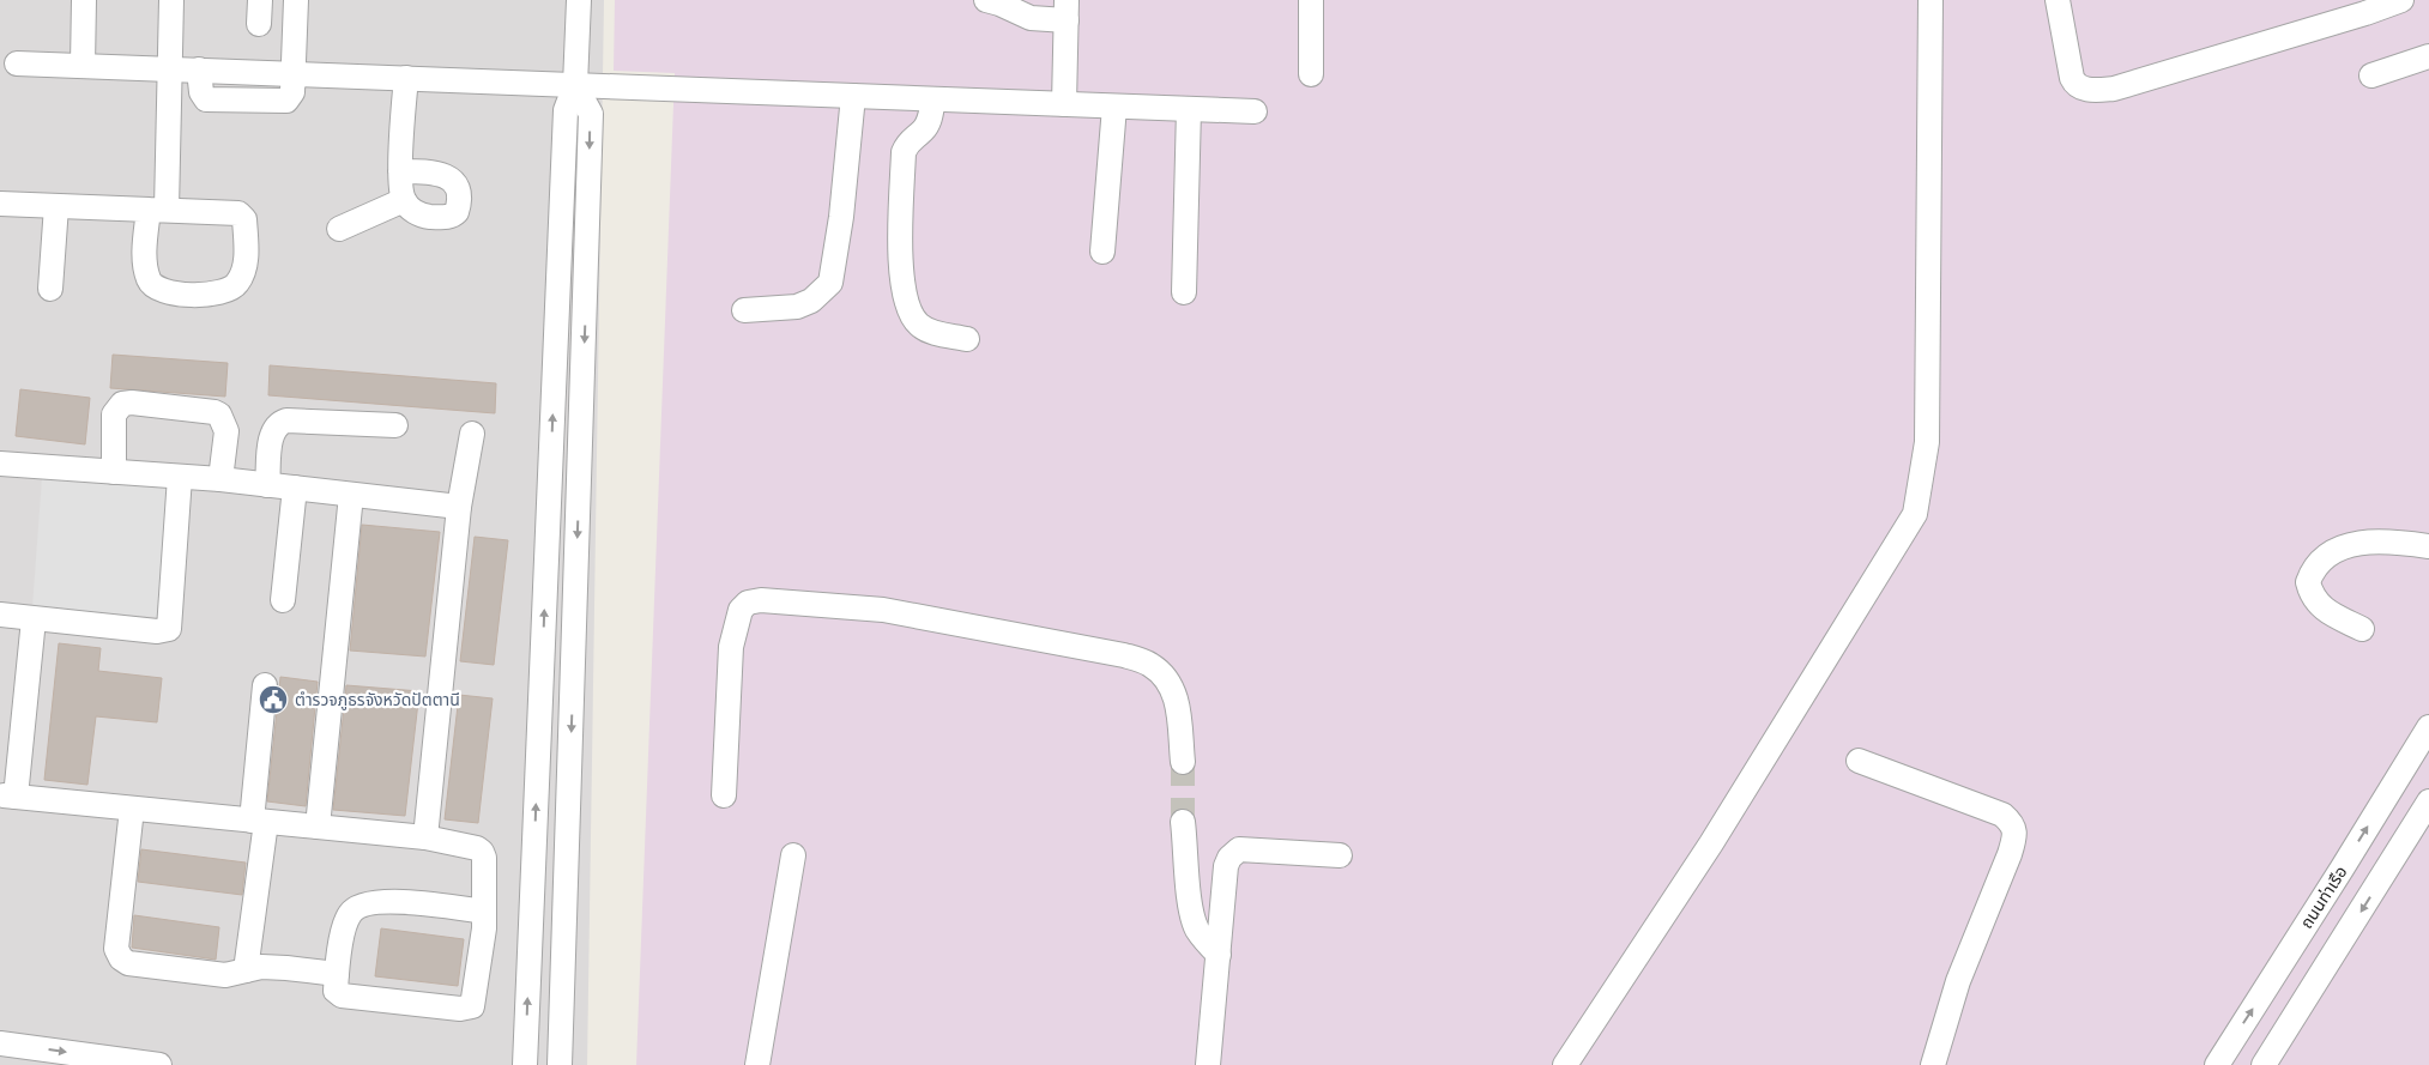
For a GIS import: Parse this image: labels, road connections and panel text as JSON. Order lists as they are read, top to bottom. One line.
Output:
{"streets":{"street":["ถนนท่าเรือ"]},"places":{"public building":["ตำรวจภูธรจังหวัดปัตตานี"]}}
